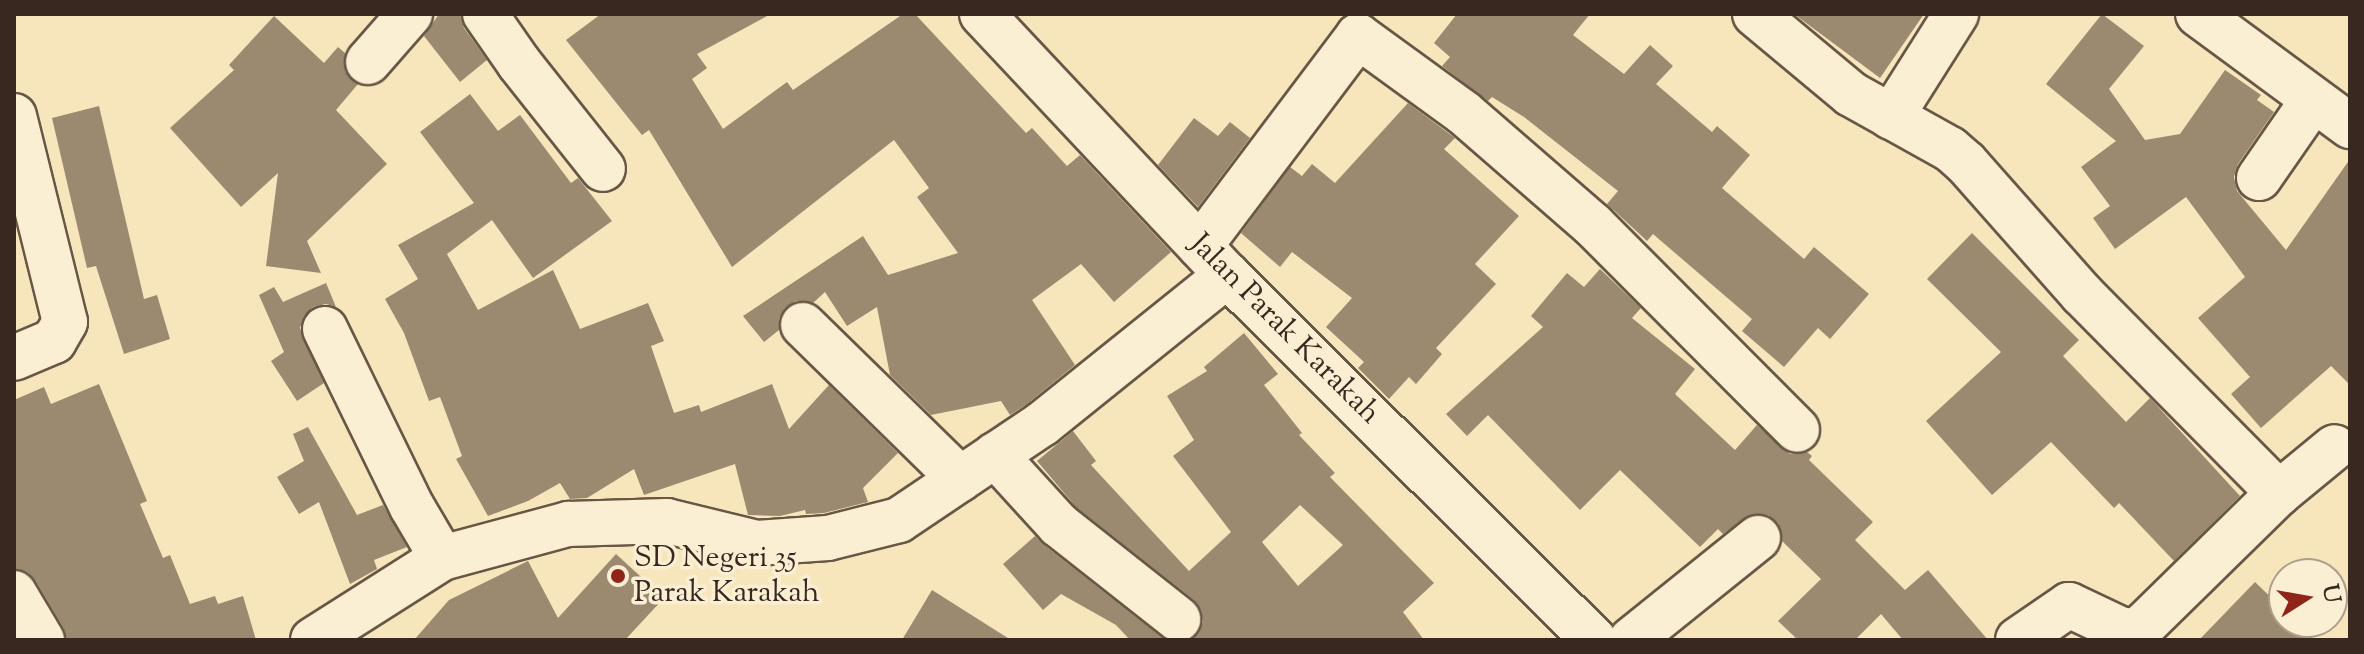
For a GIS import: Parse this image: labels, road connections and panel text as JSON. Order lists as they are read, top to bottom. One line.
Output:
{"streets":{"street":["Jalan Parak Karakah"]},"places":["SD Negeri 35 Parak Karakah"],"north":"right"}
